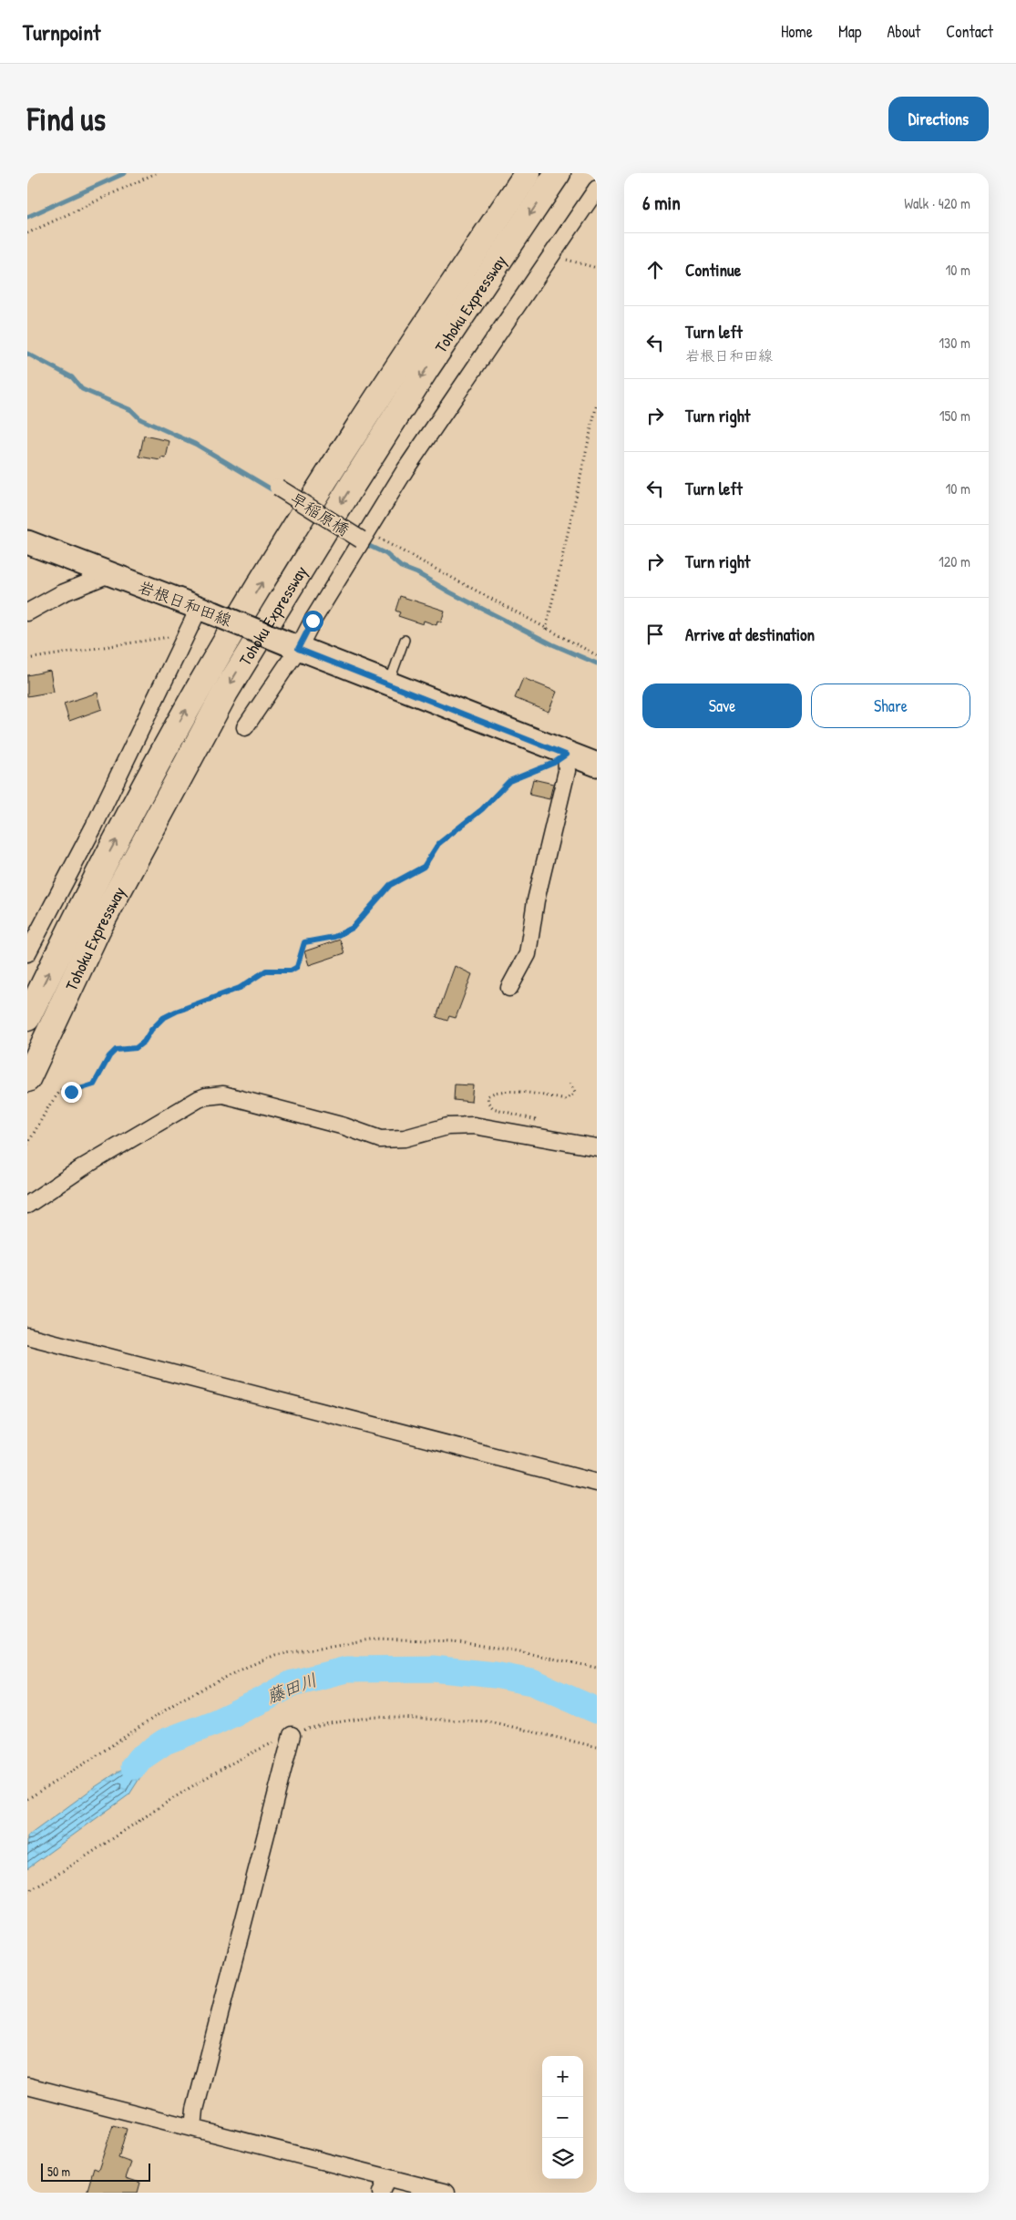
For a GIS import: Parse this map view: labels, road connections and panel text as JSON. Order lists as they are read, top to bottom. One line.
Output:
{"streets":{"highway":["Tohoku Expressway"],"main road":["岩根日和田線"],"street":["早稲原橋"]},"water":["藤田川"],"scale_bar":"50 m","page":{"header":"Turnpoint","nav":["Home","Map","About","Contact"],"buttons":["Directions",["Save","Share"]],"title":"Find us","heading":["6 min","Walk · 420 m"],"list":[["Continue","10 m"],["Turn left","岩根日和田線","130 m"],["Turn right","150 m"],["Turn left","10 m"],["Turn right","120 m"],"Arrive at destination"],"map_buttons":["+","−"],"scale":"50 m"}}
